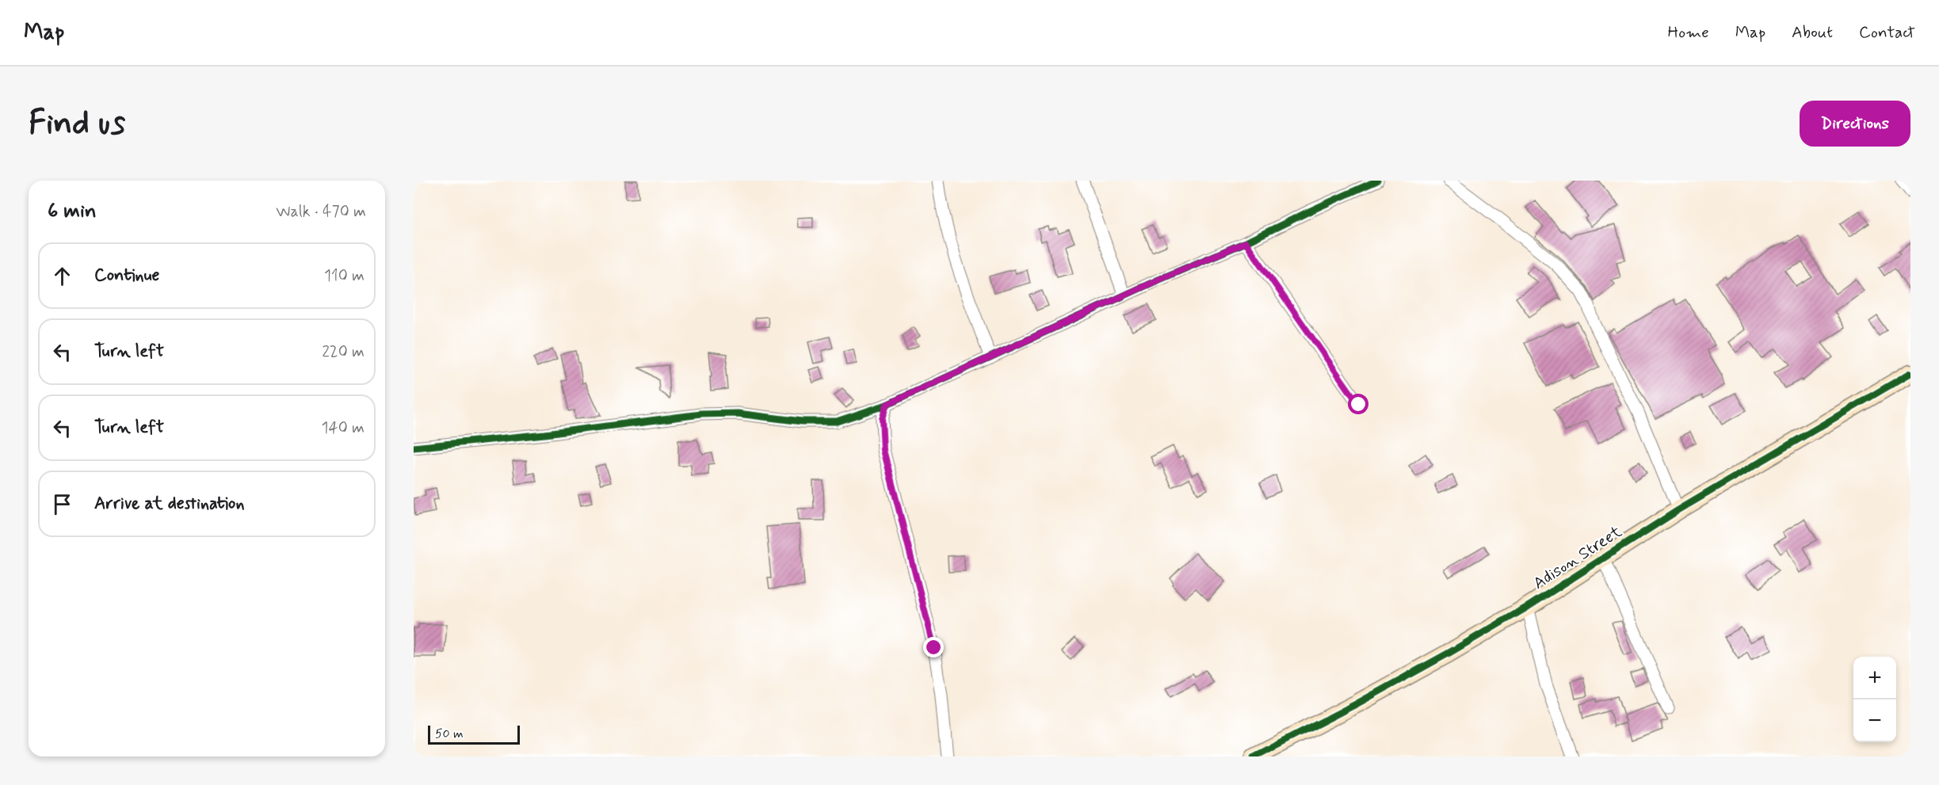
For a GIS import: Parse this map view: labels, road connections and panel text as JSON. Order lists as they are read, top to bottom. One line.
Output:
{"streets":{"street":["Adison Street"]},"scale_bar":"50 m","page":{"header":"Map","nav":["Home","Map","About","Contact"],"buttons":"Directions","title":"Find us","heading":["6 min","Walk · 470 m"],"list":[["Continue","110 m"],["Turn left","220 m"],["Turn left","140 m"],"Arrive at destination"],"map_buttons":["+","−"],"scale":"50 m"}}
